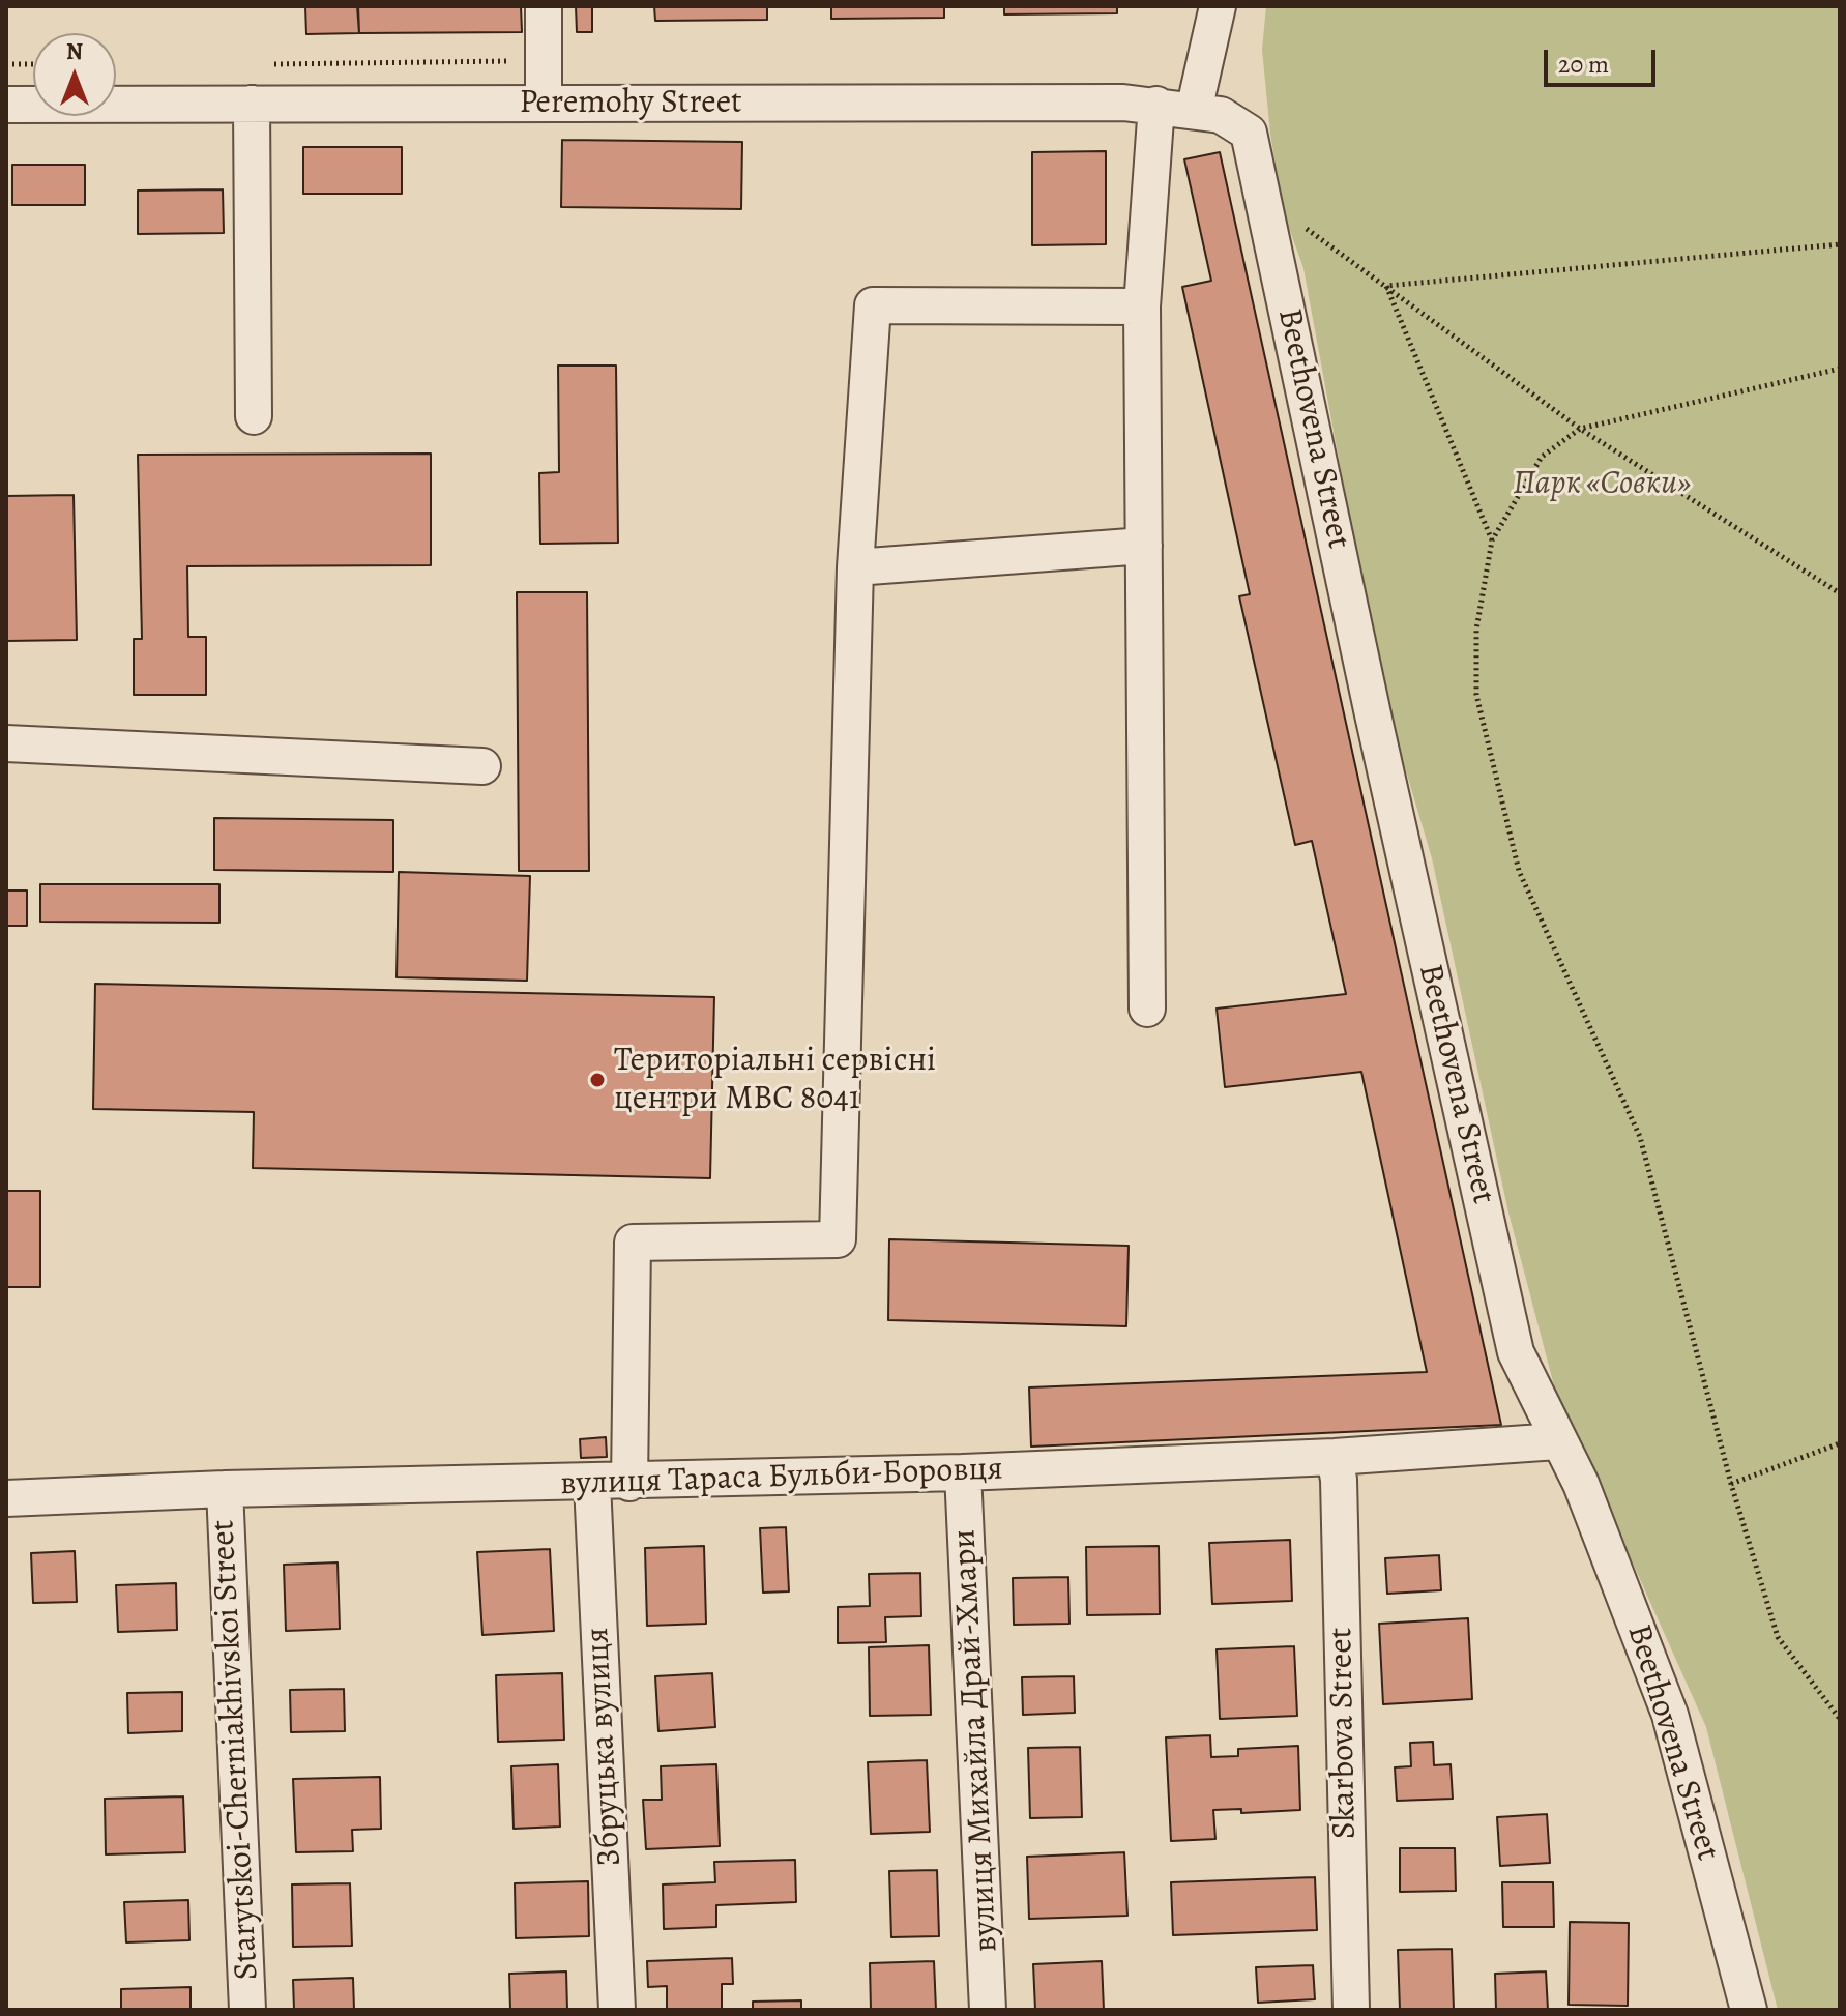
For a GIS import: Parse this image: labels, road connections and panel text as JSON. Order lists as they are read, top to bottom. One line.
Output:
{"streets":{"street":["Peremohy Street","Beethovena Street","вулиця Тараса Бульби-Боровця","Skarbova Street","вулиця Михайла Драй-Хмари","Збруцька вулиця","Starytskoi-Cherniakhivskoi Street"]},"crossings":[["Peremohy Street","Beethovena Street"],["Beethovena Street","вулиця Тараса Бульби-Боровця"],["вулиця Тараса Бульби-Боровця","Skarbova Street"],["вулиця Тараса Бульби-Боровця","вулиця Михайла Драй-Хмари"],["вулиця Тараса Бульби-Боровця","Збруцька вулиця"],["вулиця Тараса Бульби-Боровця","Starytskoi-Cherniakhivskoi Street"]],"parks":["Парк «Совки»"],"places":["Територіальні сервісні центри МВС 8041"],"scale_bar":"20 m","north":"top"}
